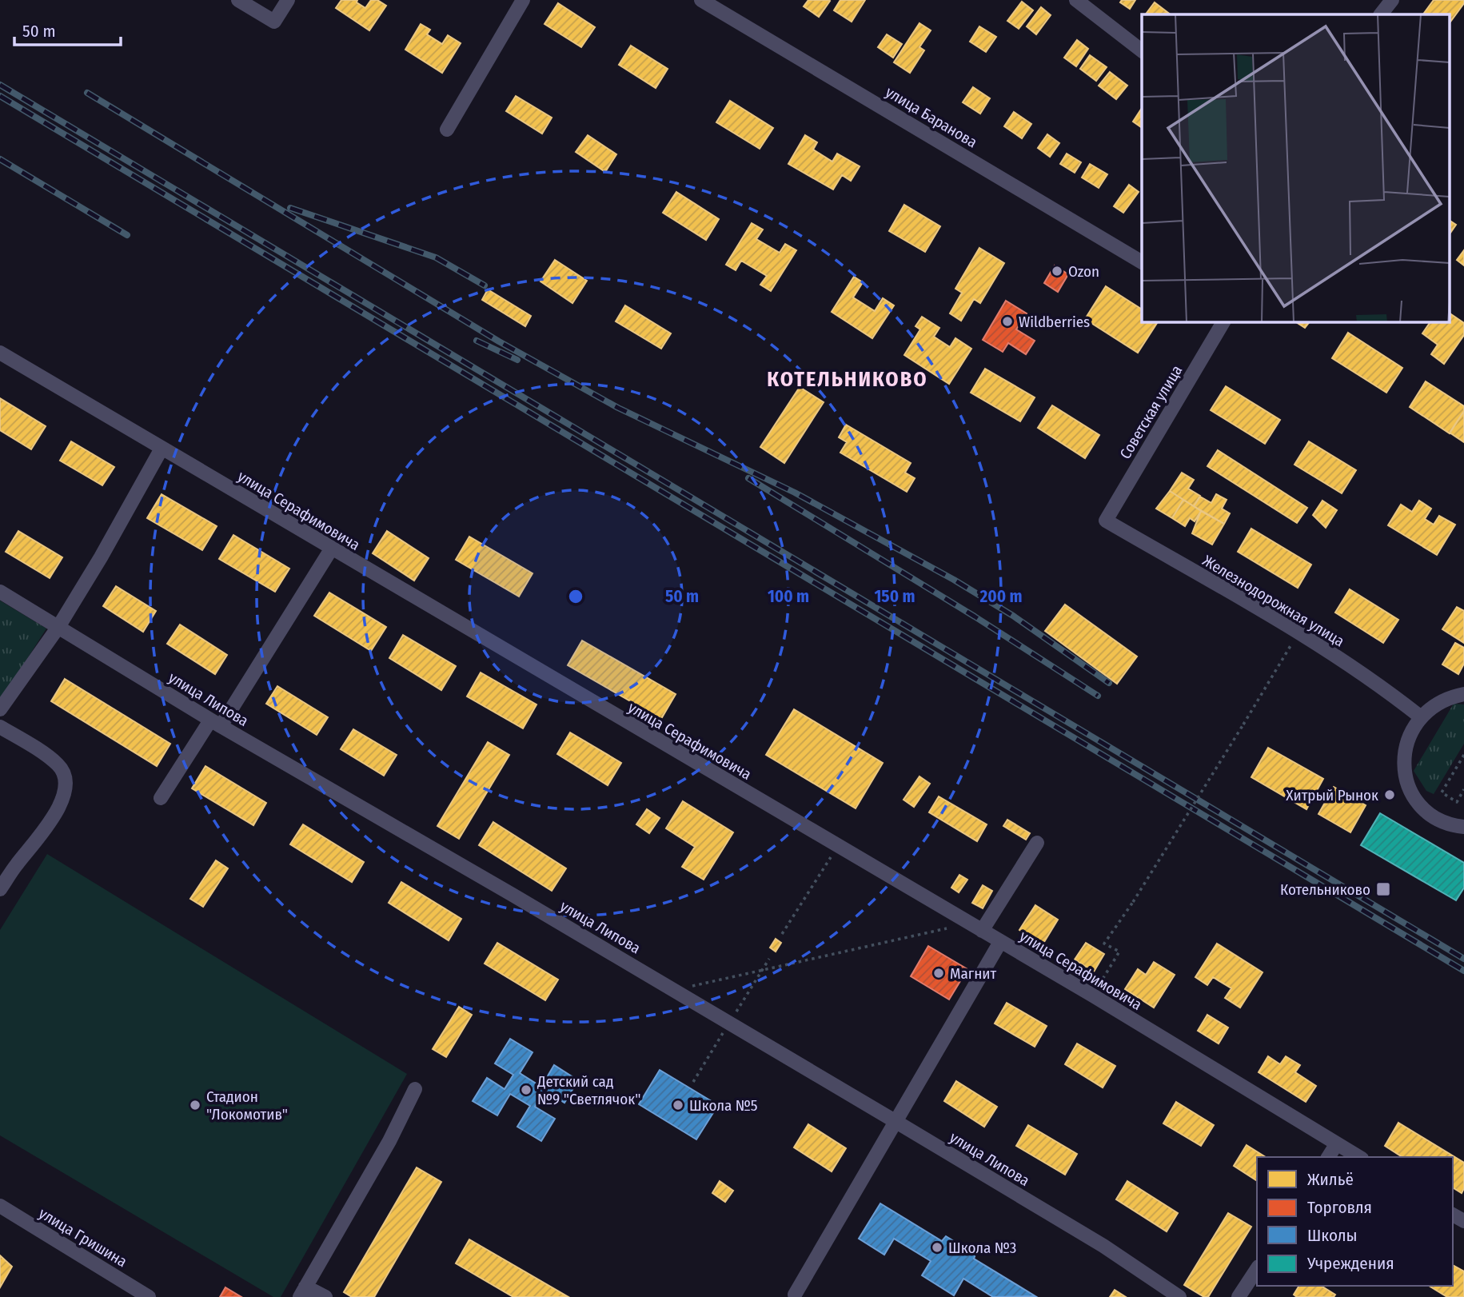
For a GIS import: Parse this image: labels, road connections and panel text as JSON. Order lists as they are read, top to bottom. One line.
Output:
{"streets":{"street":["улица Баранова","Советская улица","улица Серафимовича","Железнодорожная улица","улица Липова","улица Гришина"]},"crossings":[["Советская улица","Железнодорожная улица"]],"districts":["КОТЕЛЬНИКОВО"],"places":{"other":["Ozon","Wildberries","Хитрый Рынок","Магнит","Детский сад №9 \"Светлячок\"","Стадион \"Локомотив\"","Школа №5","Школа №3"],"transit":["Котельниково"]},"legend":["Жильё","Торговля","Школы","Учреждения"],"scale_bar":"50 m","rings":["50 m","100 m","150 m","200 m"]}
